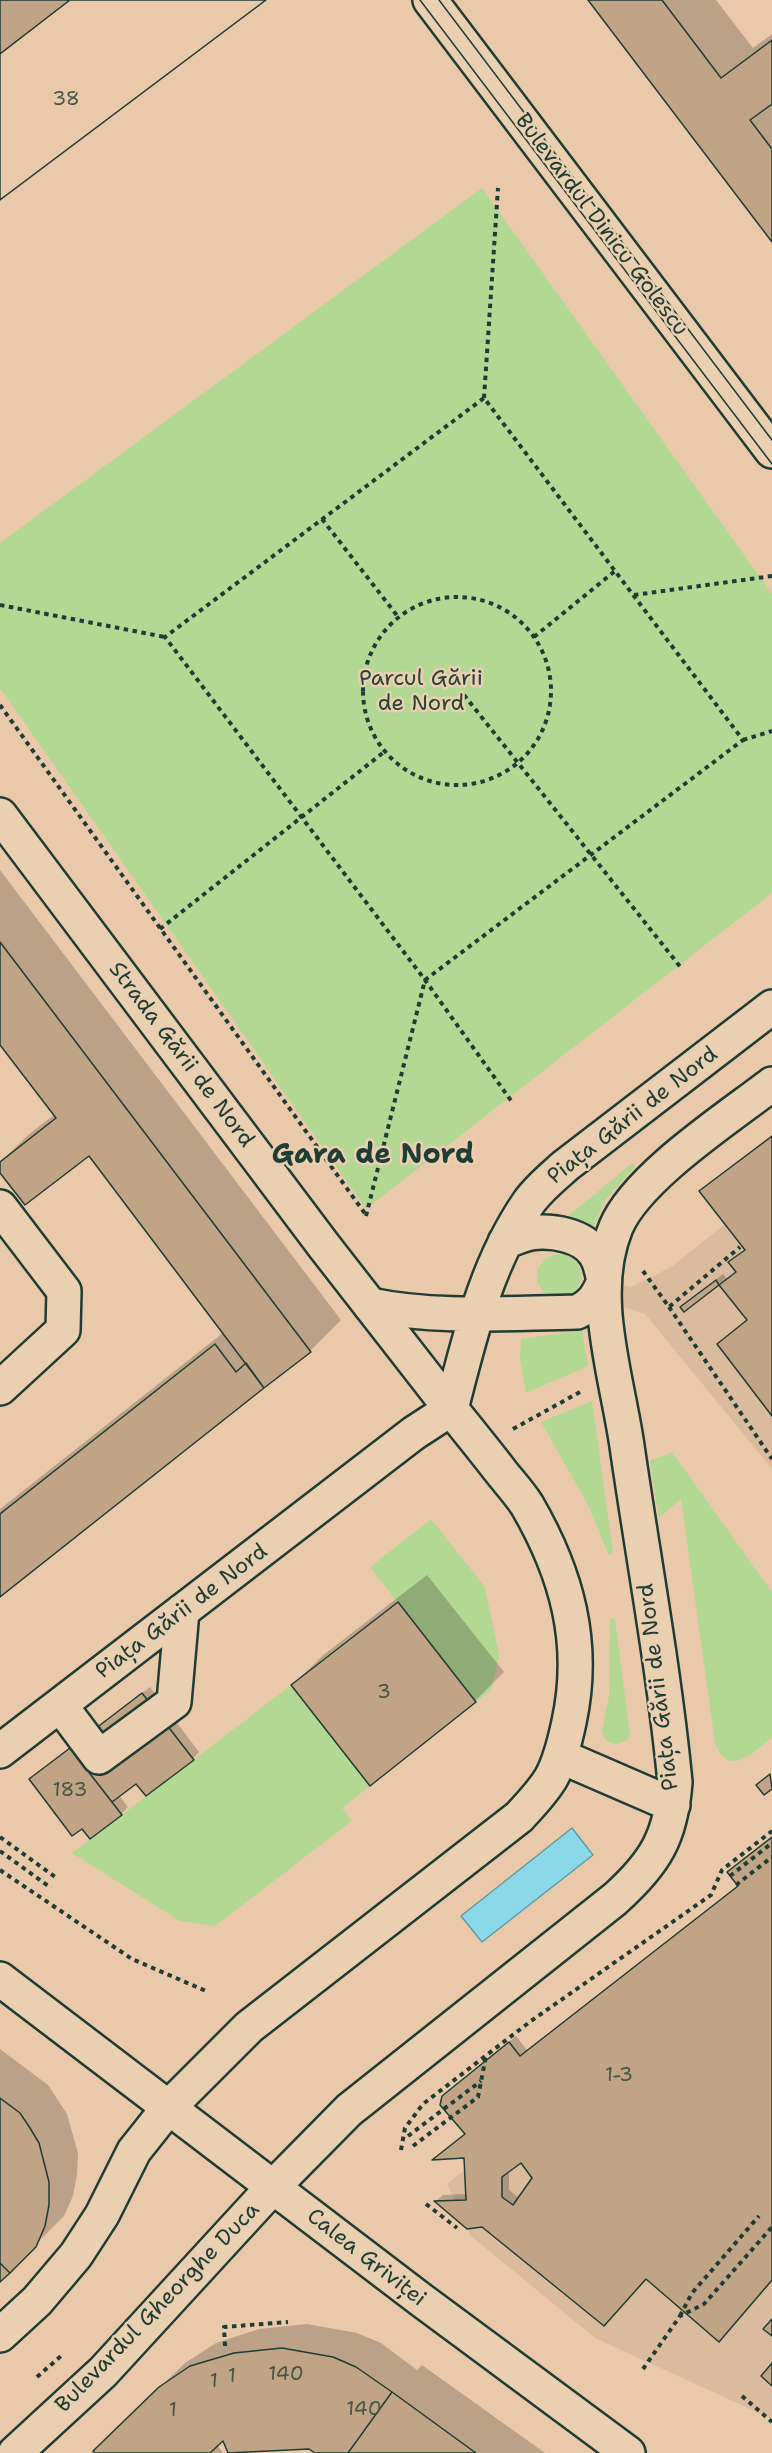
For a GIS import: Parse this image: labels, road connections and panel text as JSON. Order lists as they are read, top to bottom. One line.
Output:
{"streets":{"main road":["Bulevardul Dinicu Golescu","Strada Gării de Nord","Piața Gării de Nord","Calea Griviței","Bulevardul Gheorghe Duca"]},"crossings":[["Strada Gării de Nord","Piața Gării de Nord"],["Piața Gării de Nord","Calea Griviței"],["Piața Gării de Nord","Bulevardul Gheorghe Duca"],["Calea Griviței","Bulevardul Gheorghe Duca"]],"districts":["Gara de Nord"],"parks":["Parcul Gării de Nord"],"house_numbers":["38","3","183","1-3","140","1","1","140","1"]}
